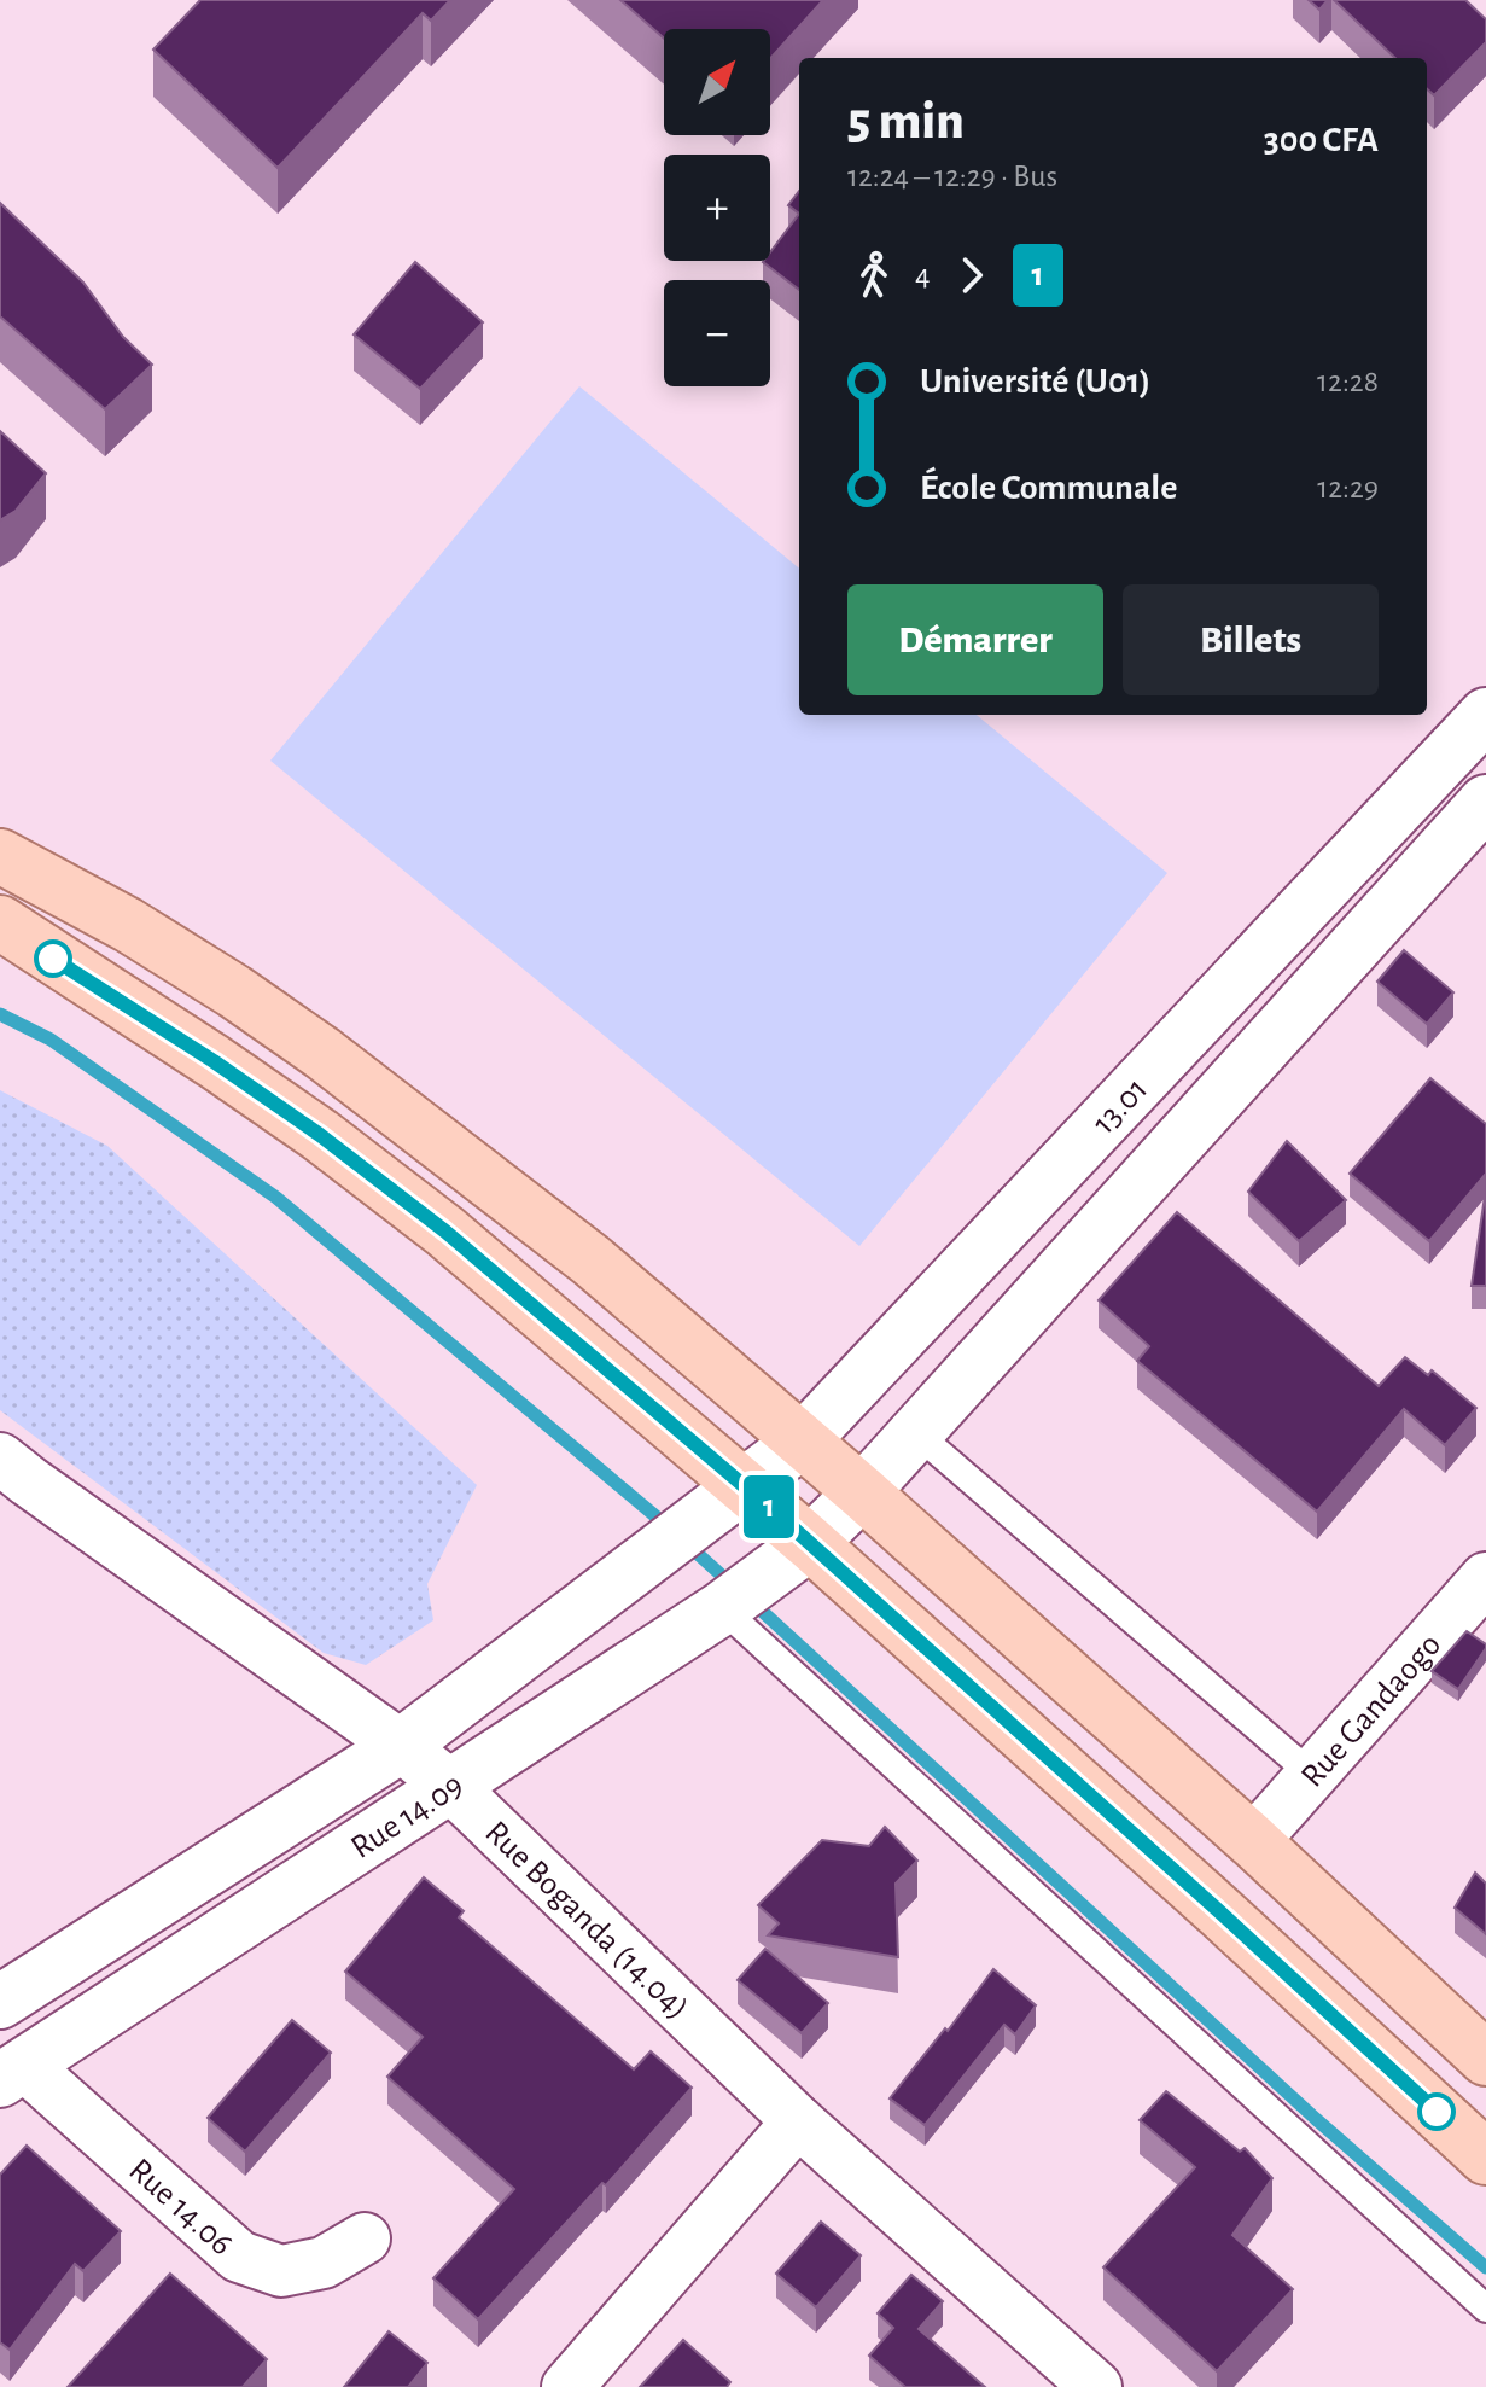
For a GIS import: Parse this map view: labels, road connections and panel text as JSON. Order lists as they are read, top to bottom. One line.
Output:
{"streets":{"street":["13.01","Rue Gandaogo","Rue 14.09","Rue Boganda (14.04)","Rue 14.06"]},"crossings":[["13.01","Rue 14.09"],["Rue 14.09","Rue Boganda (14.04)"],["Rue 14.09","Rue 14.06"]],"lines":["bus line 1"],"north":"top right","page":{"on_map":"1","map_buttons":["+","−"],"heading":["5 min","12:24 – 12:29 · Bus","300 CFA"],"legs":["4","1"],"list":[{"name":"Université (U01)","value":"12:28"},{"name":"École Communale","value":"12:29"}],"buttons":["Démarrer","Billets"]}}
